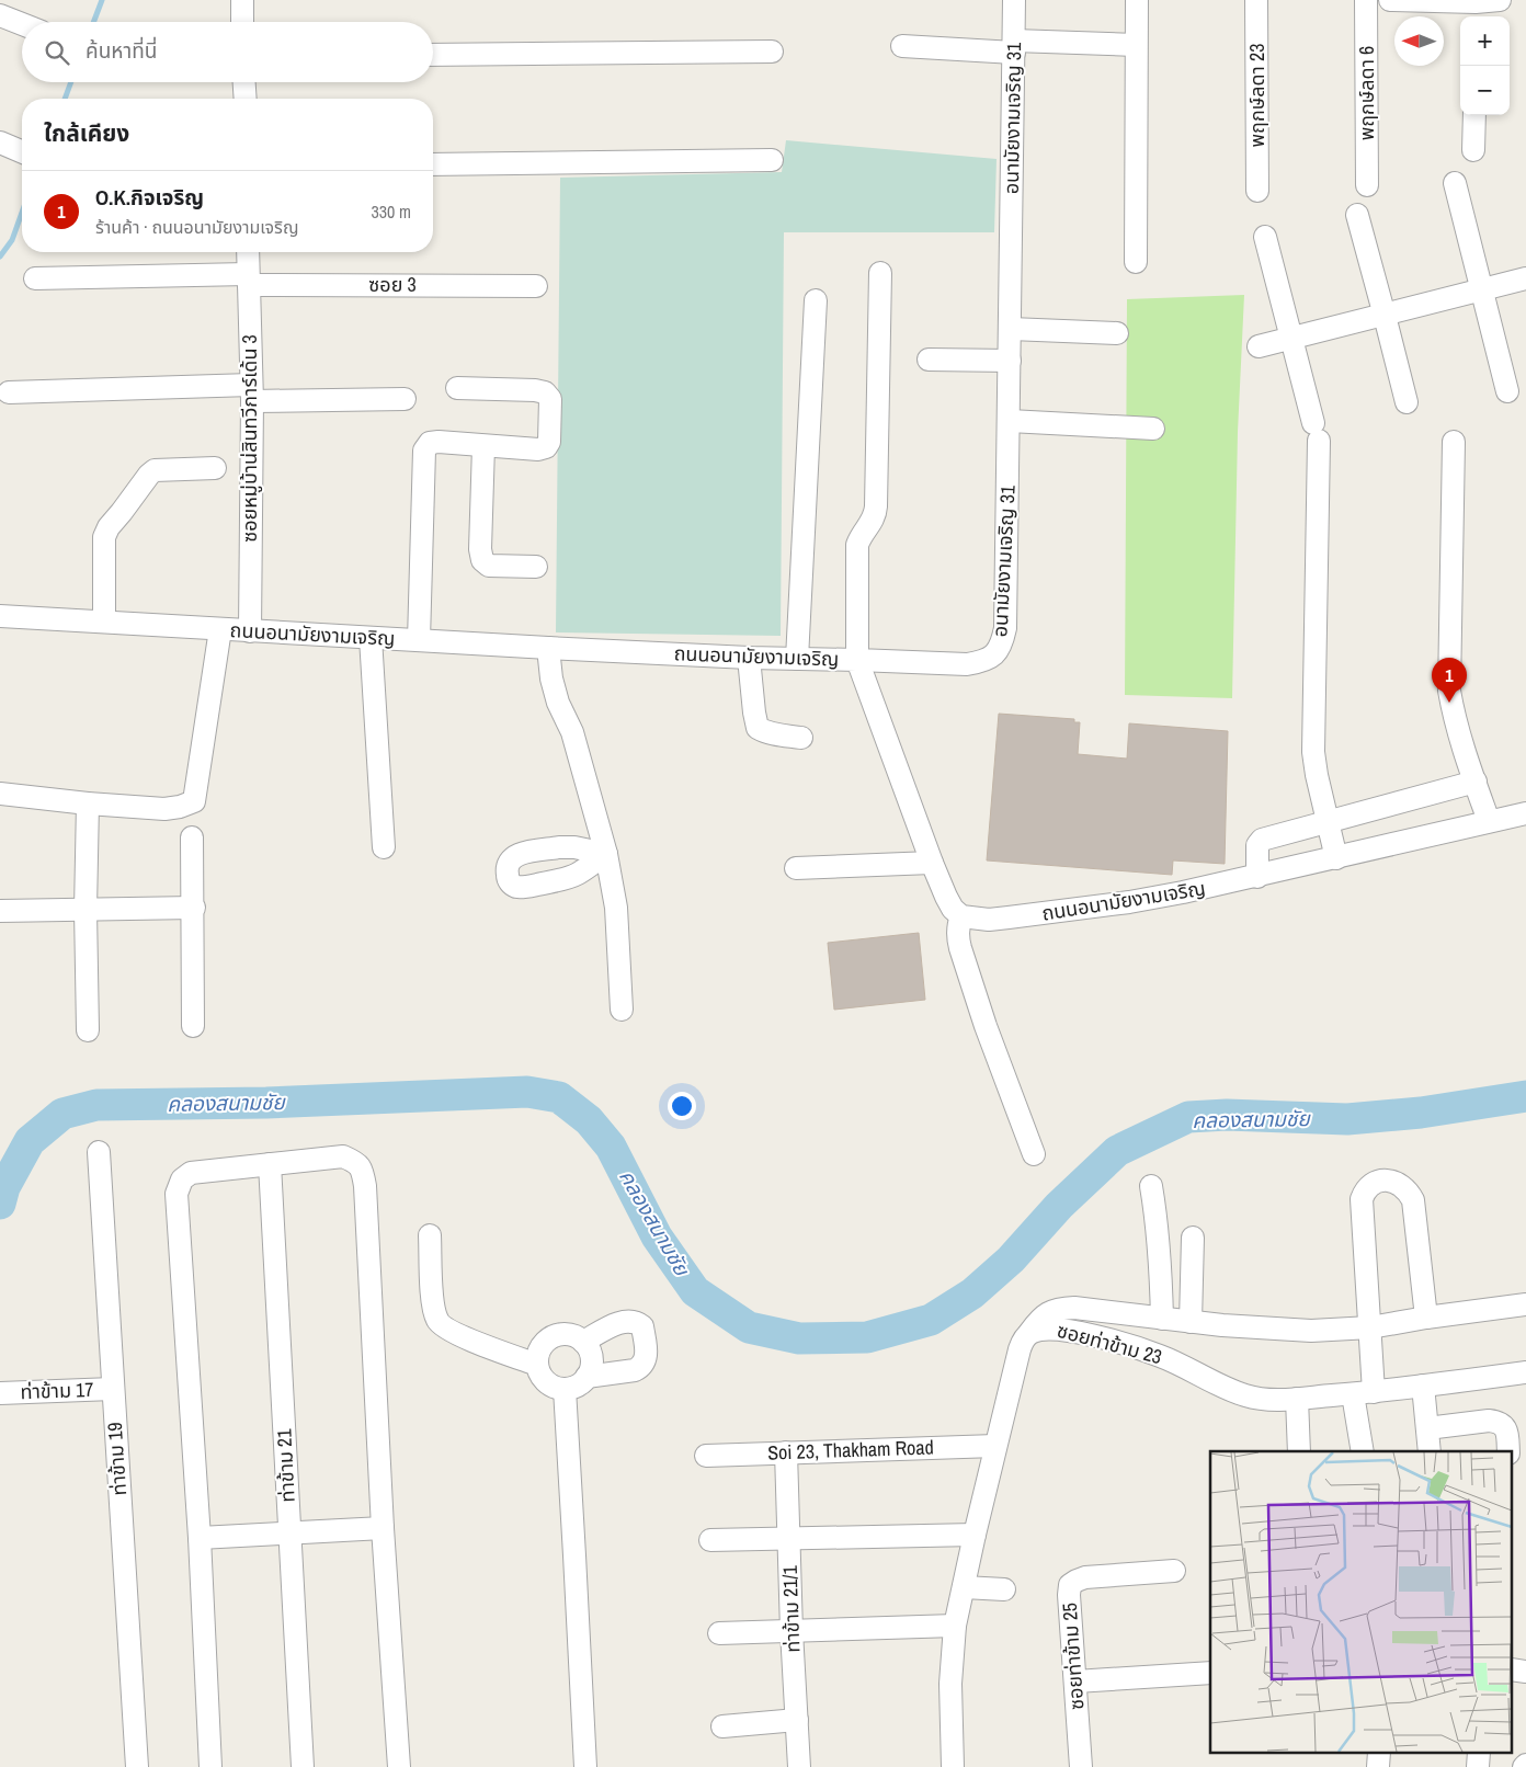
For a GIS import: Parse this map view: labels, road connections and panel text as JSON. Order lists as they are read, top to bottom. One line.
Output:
{"streets":{"street":["พฤกษ์ลดา 6","พฤกษ์ลดา 23","อนามัยงามเจริญ 31","ซอย 3","ซอยหมู่บ้าน่สินทวีการ์เด้น 3","ถนนอนามัยงามเจริญ","ซอยท่าข้าม 23","ท่าข้าม 17","Soi 23, Thakham Road","ท่าข้าม 19","ท่าข้าม 21","ท่าข้าม 21/1","ซอยท่าข้าม 25"]},"crossings":[["อนามัยงามเจริญ 31","ถนนอนามัยงามเจริญ"],["ซอย 3","ซอยหมู่บ้าน่สินทวีการ์เด้น 3"],["ซอยหมู่บ้าน่สินทวีการ์เด้น 3","ถนนอนามัยงามเจริญ"],["ซอยท่าข้าม 23","Soi 23, Thakham Road"],["ท่าข้าม 17","ท่าข้าม 19"],["Soi 23, Thakham Road","ท่าข้าม 21/1"]],"water":["คลองสนามชัย"],"north":"left","page":{"map_buttons":["+","−"],"search":"ค้นหาที่นี่","heading":"ใกล้เคียง","list":[{"mark":"1","name":"O.K.กิจเจริญ","note":"ร้านค้า · ถนนอนามัยงามเจริญ","value":"330 m"}],"pins":"1"}}
